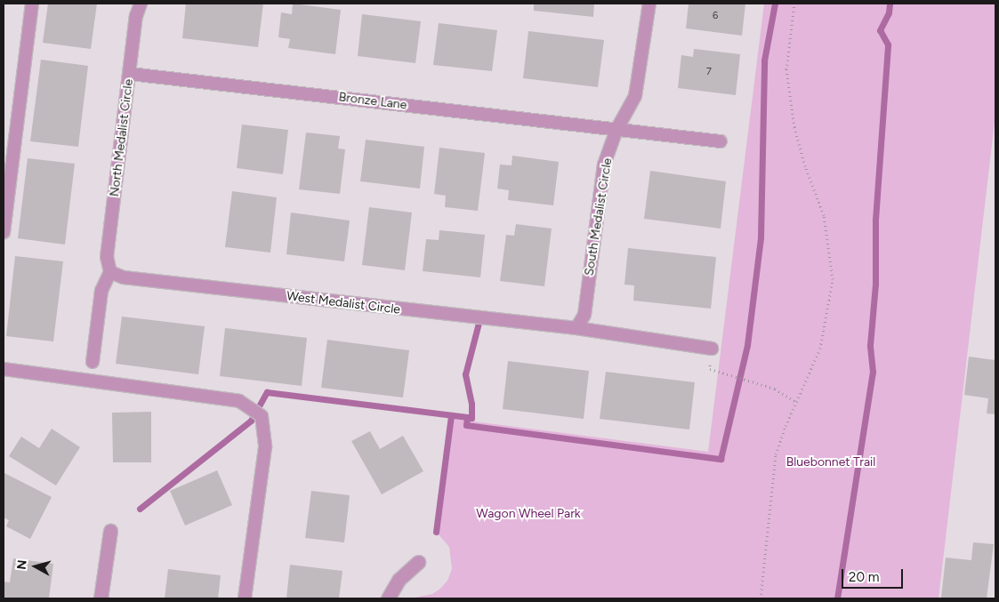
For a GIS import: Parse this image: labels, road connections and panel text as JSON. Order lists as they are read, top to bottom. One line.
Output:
{"streets":{"lane":["Bronze Lane","North Medalist Circle","South Medalist Circle","West Medalist Circle"]},"crossings":[["Bronze Lane","North Medalist Circle"],["Bronze Lane","South Medalist Circle"],["North Medalist Circle","West Medalist Circle"],["South Medalist Circle","West Medalist Circle"]],"parks":["Bluebonnet Trail","Wagon Wheel Park"],"house_numbers":["6","7"],"scale_bar":"20 m","north":"left"}
